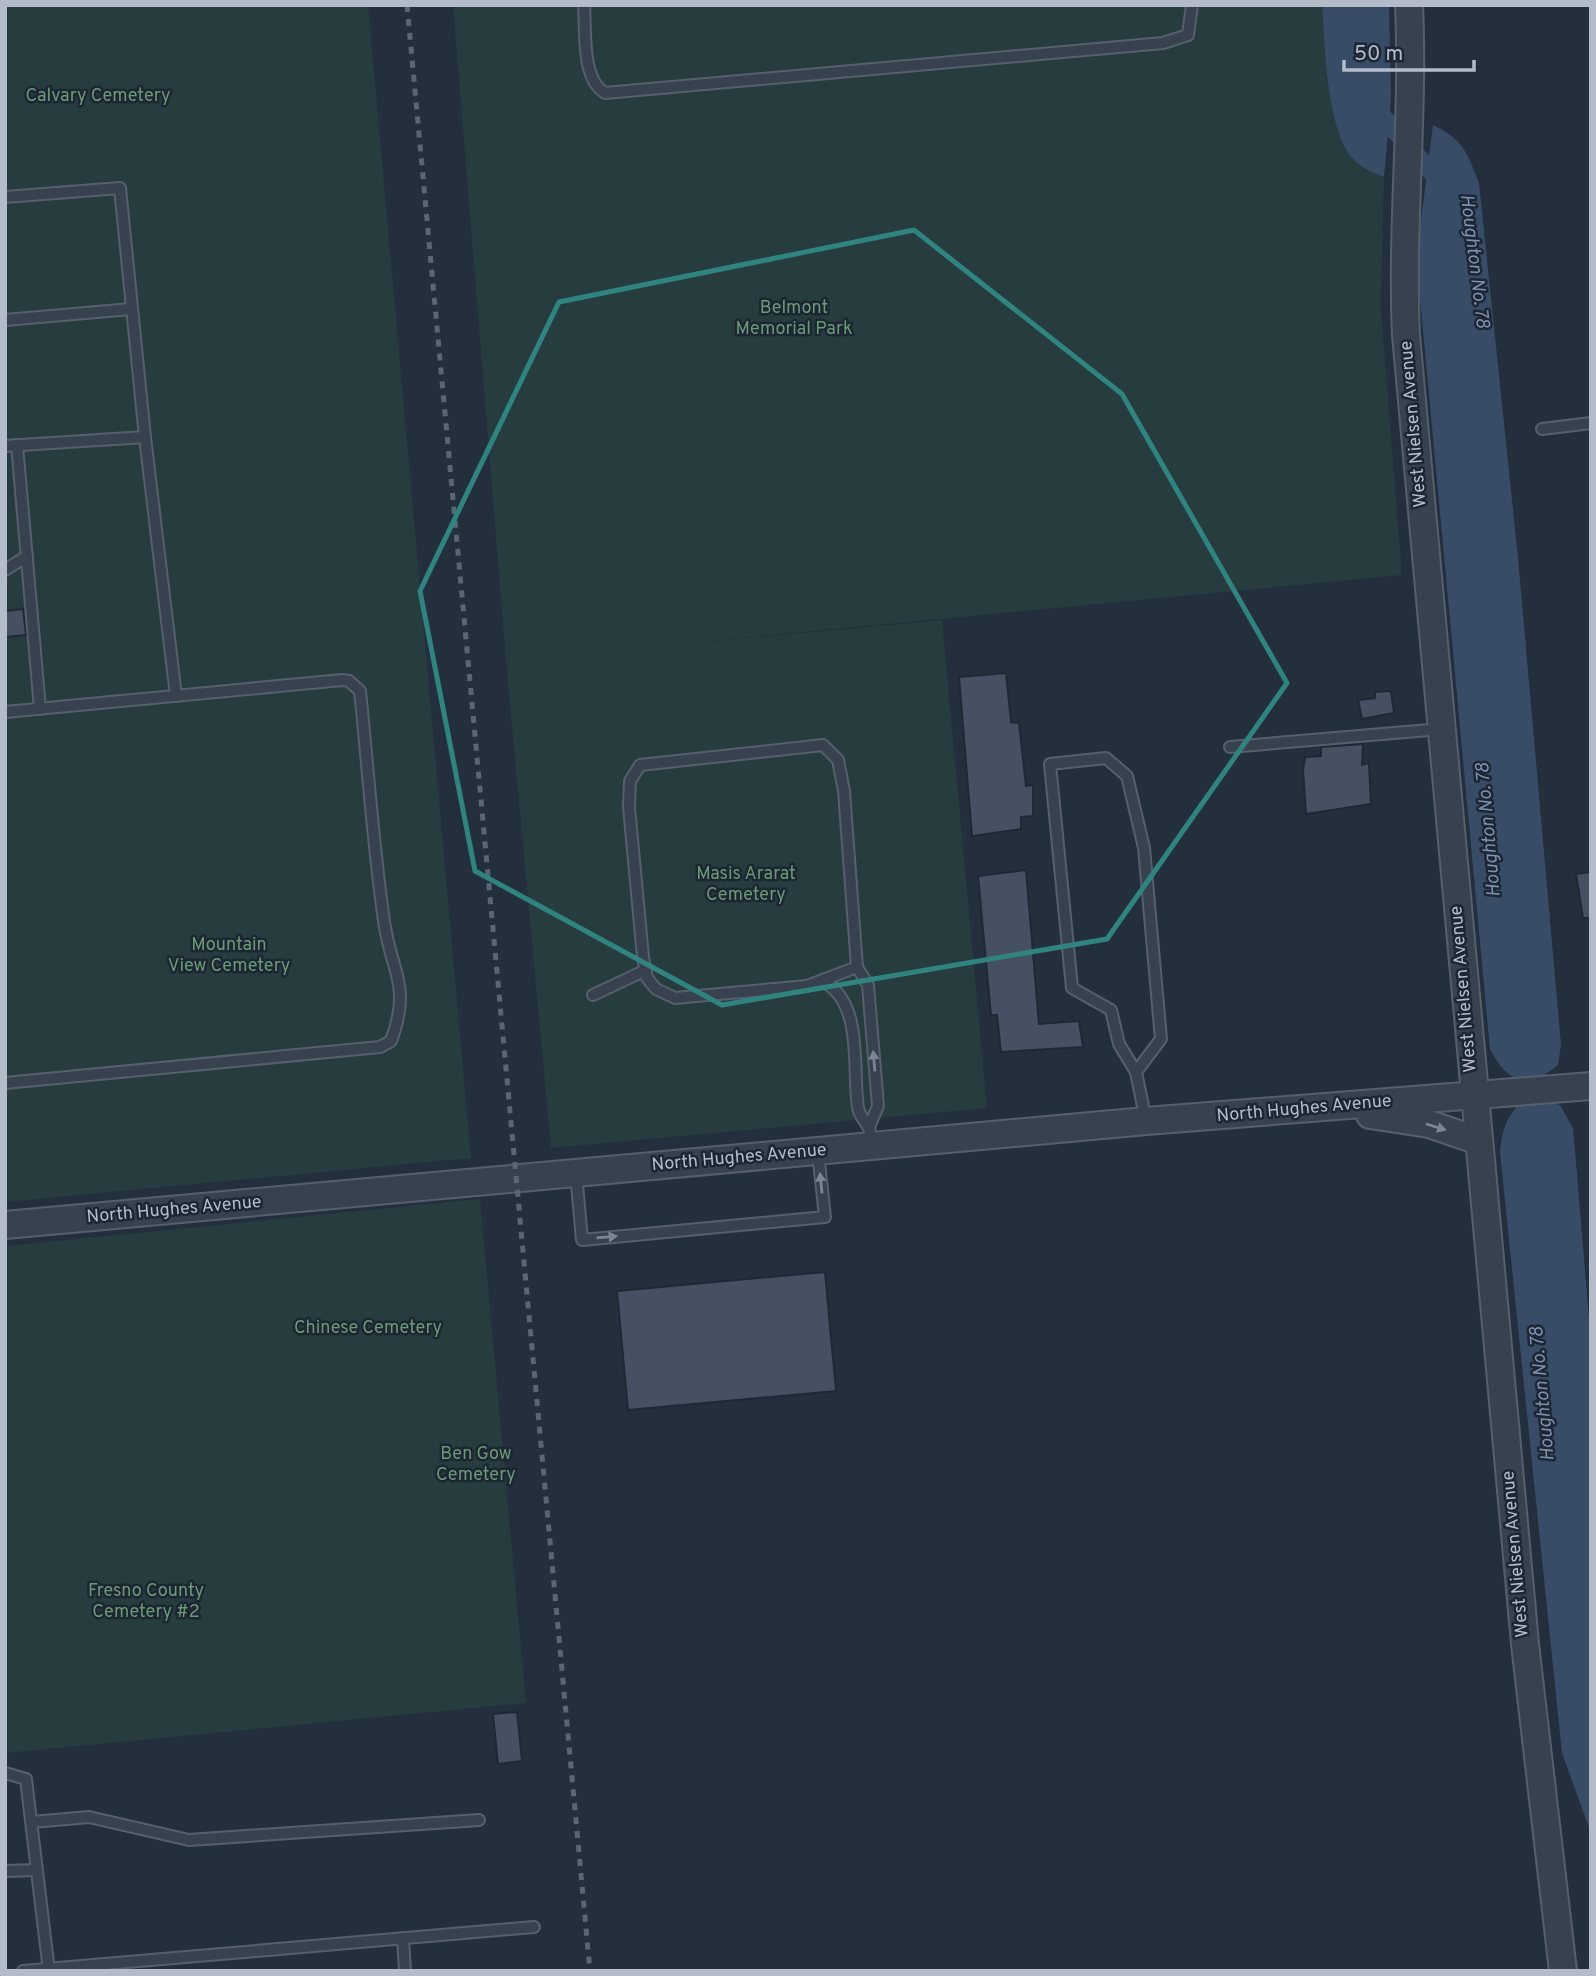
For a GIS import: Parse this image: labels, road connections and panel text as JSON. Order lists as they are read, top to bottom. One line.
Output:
{"streets":{"street":["West Nielsen Avenue","North Hughes Avenue"]},"crossings":[["West Nielsen Avenue","North Hughes Avenue"]],"water":["Houghton No. 78"],"parks":["Calvary Cemetery","Belmont Memorial Park","Masis Ararat Cemetery","Mountain View Cemetery","Chinese Cemetery","Ben Gow Cemetery","Fresno County Cemetery #2"],"scale_bar":"50 m"}
